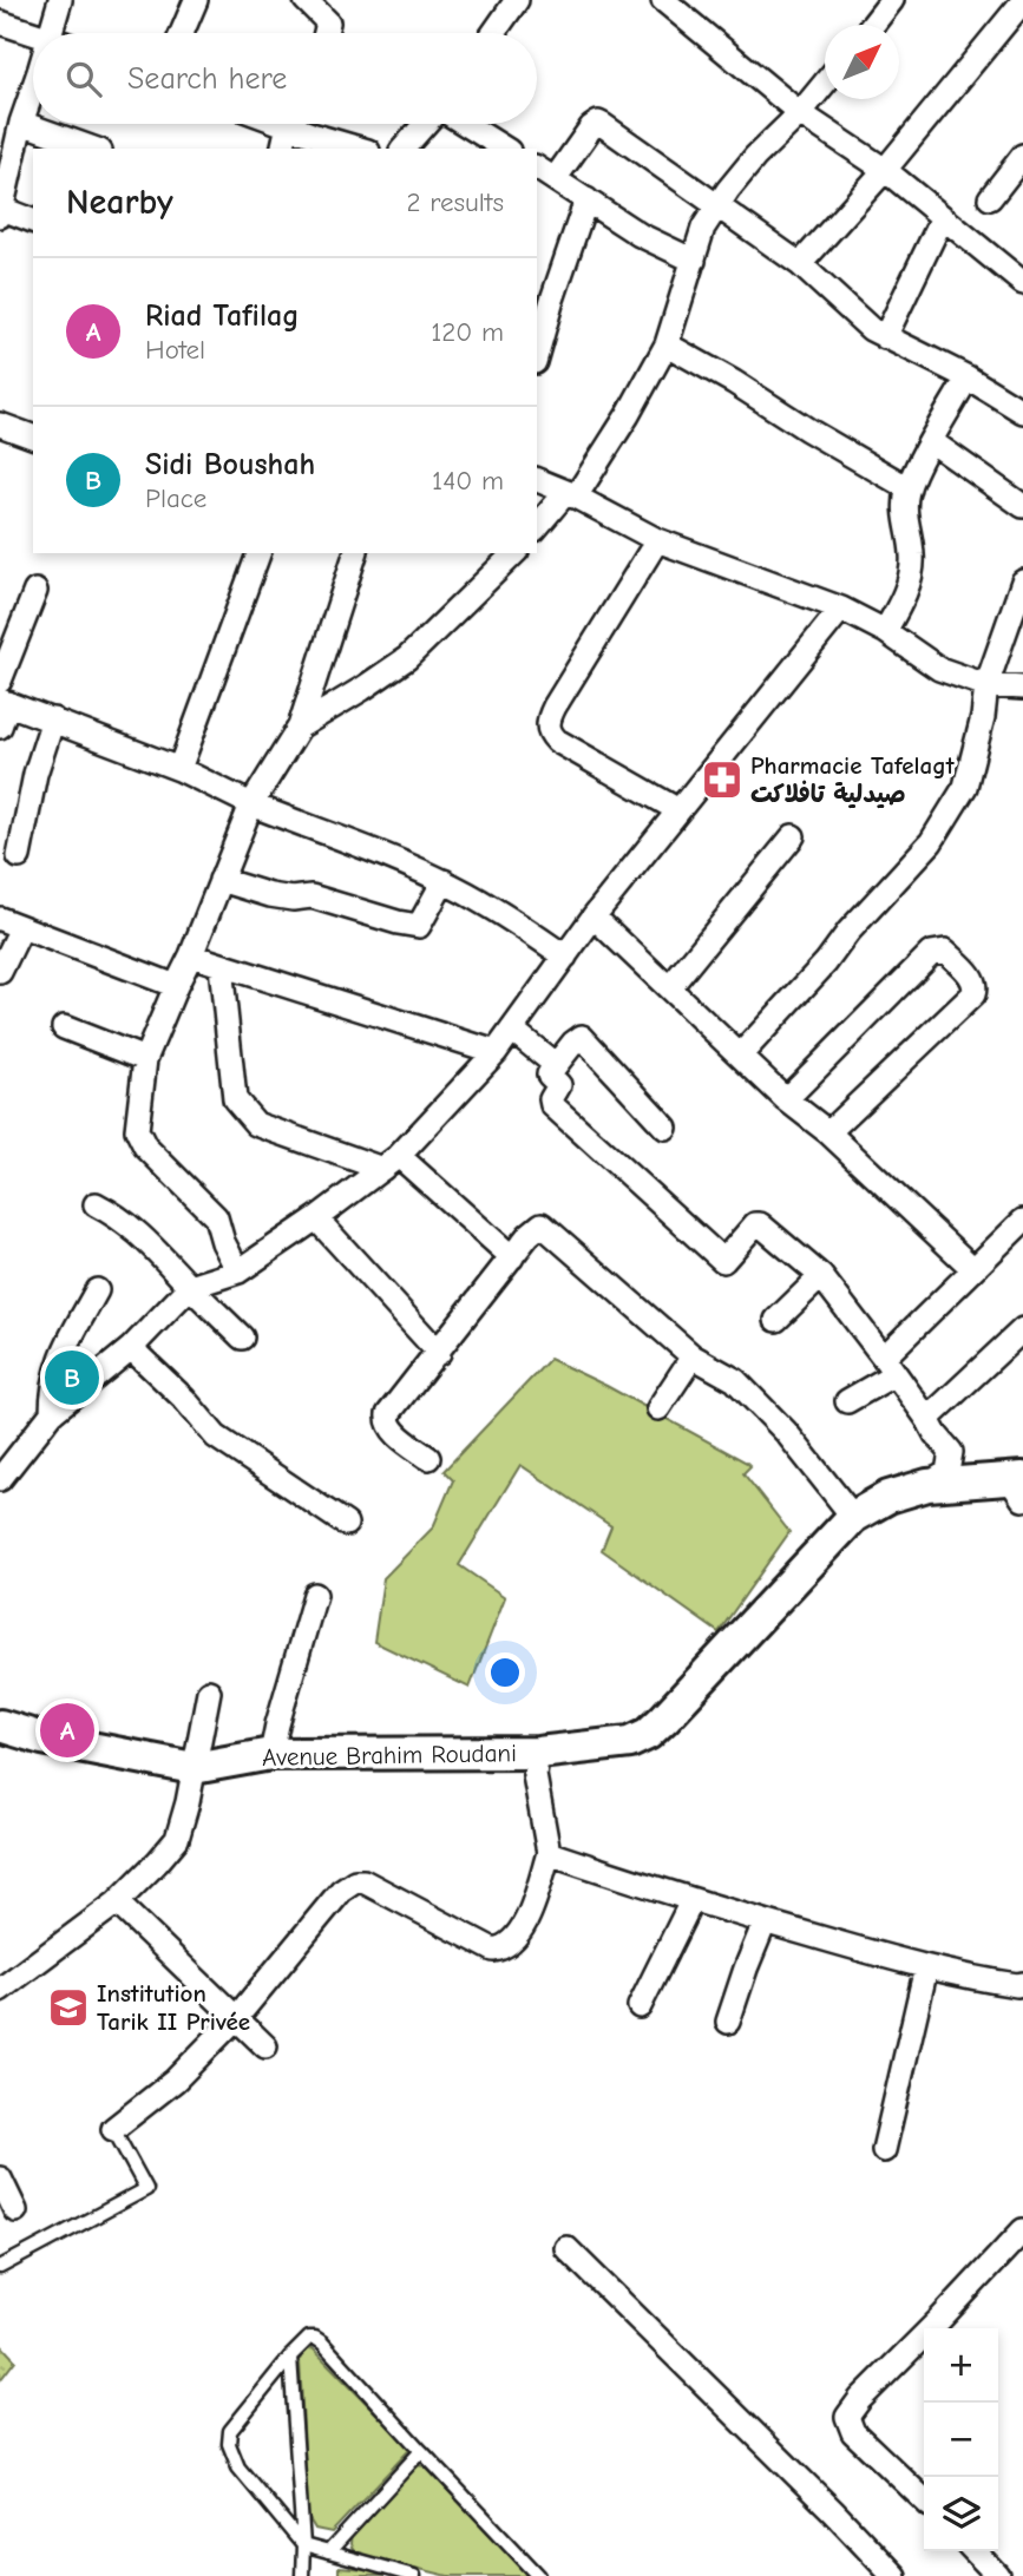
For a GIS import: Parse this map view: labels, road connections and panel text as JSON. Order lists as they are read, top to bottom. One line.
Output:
{"streets":{"street":["Avenue Brahim Roudani"]},"places":{"pharmacy":["Pharmacie Tafelagt صيدلية تافلاكت"],"school or university":["Institution Tarik II Privée"]},"north":"top right","page":{"search":"Search here","heading":["Nearby","2 results"],"list":[{"mark":"A","name":"Riad Tafilag","note":"Hotel","value":"120 m"},{"mark":"B","name":"Sidi Boushah","note":"Place","value":"140 m"}],"pins":["B","A"],"map_buttons":["+","−"]}}
